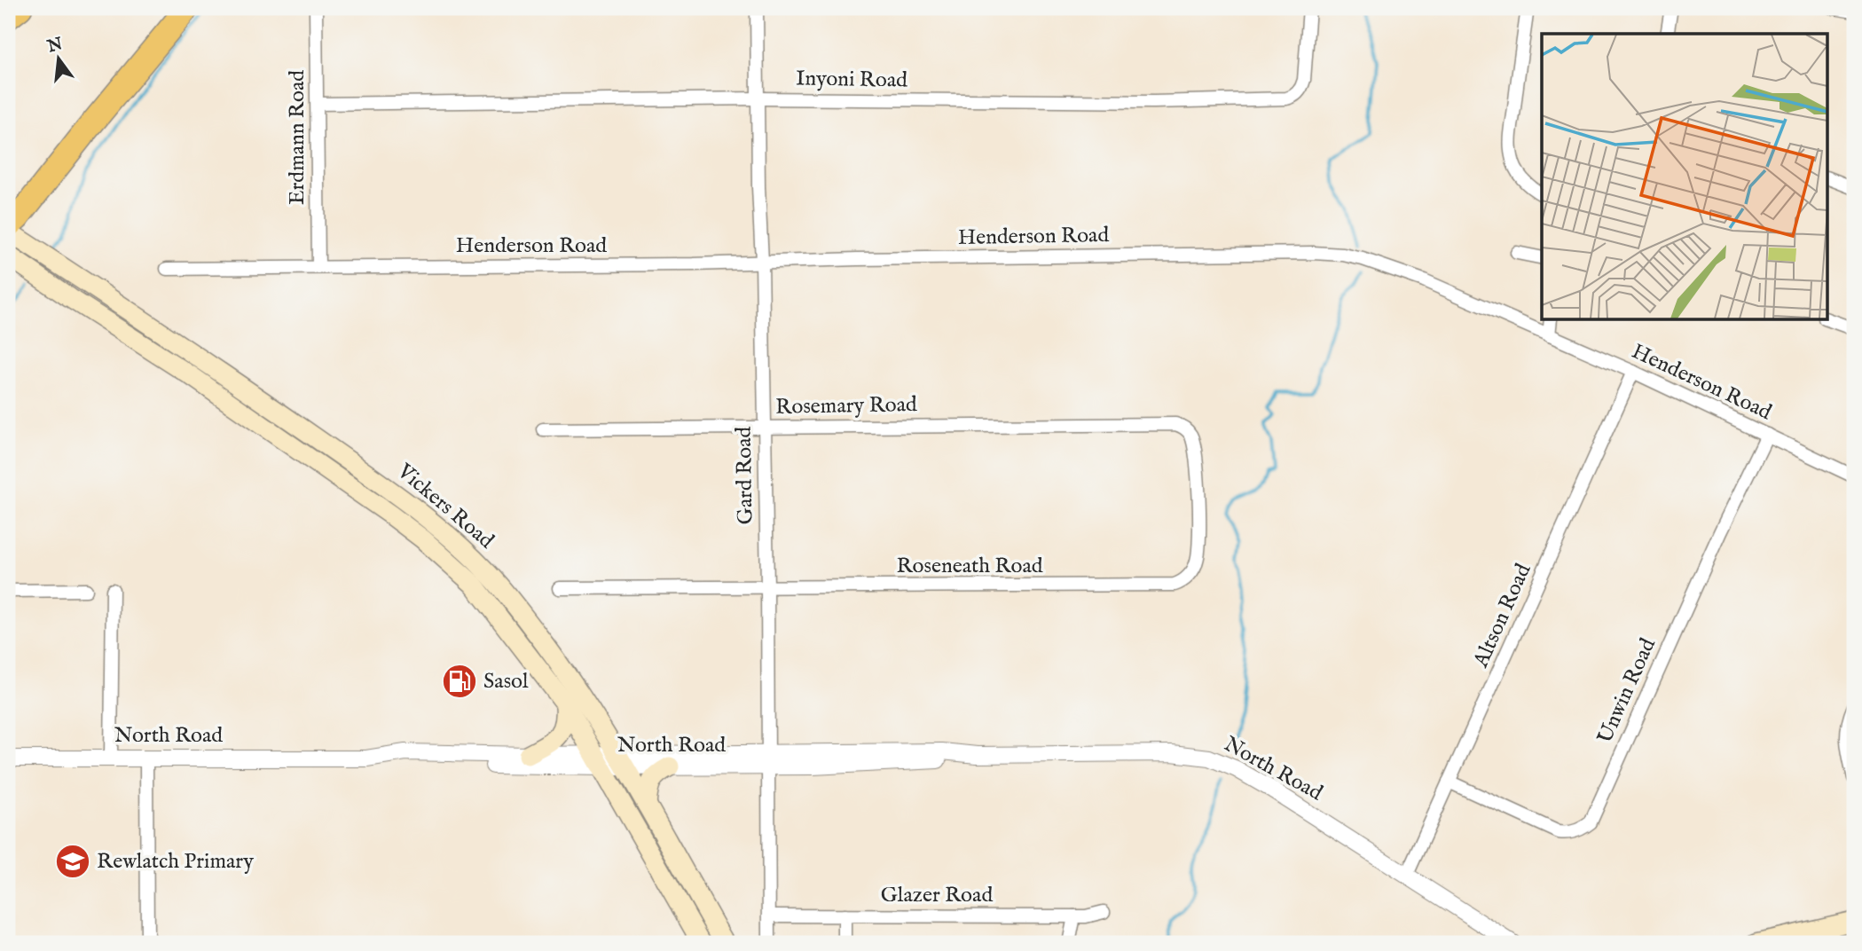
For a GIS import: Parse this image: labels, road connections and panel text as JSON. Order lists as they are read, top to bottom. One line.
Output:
{"streets":{"main road":["Vickers Road"],"street":["Inyoni Road","Erdmann Road","Henderson Road","Rosemary Road","Gard Road","Roseneath Road","Altson Road","Unwin Road","North Road","Glazer Road"]},"crossings":[["Inyoni Road","Erdmann Road"],["Inyoni Road","Gard Road"],["Erdmann Road","Henderson Road"],["Henderson Road","Gard Road"],["Henderson Road","Altson Road"],["Henderson Road","Unwin Road"],["Rosemary Road","Gard Road"],["Rosemary Road","Roseneath Road"],["Gard Road","Roseneath Road"],["Gard Road","North Road"],["Gard Road","Glazer Road"],["Vickers Road","North Road"],["Altson Road","Unwin Road"],["Altson Road","North Road"]],"places":{"fuel station":["Sasol"],"school or university":["Rewlatch Primary"]},"north":"top"}
